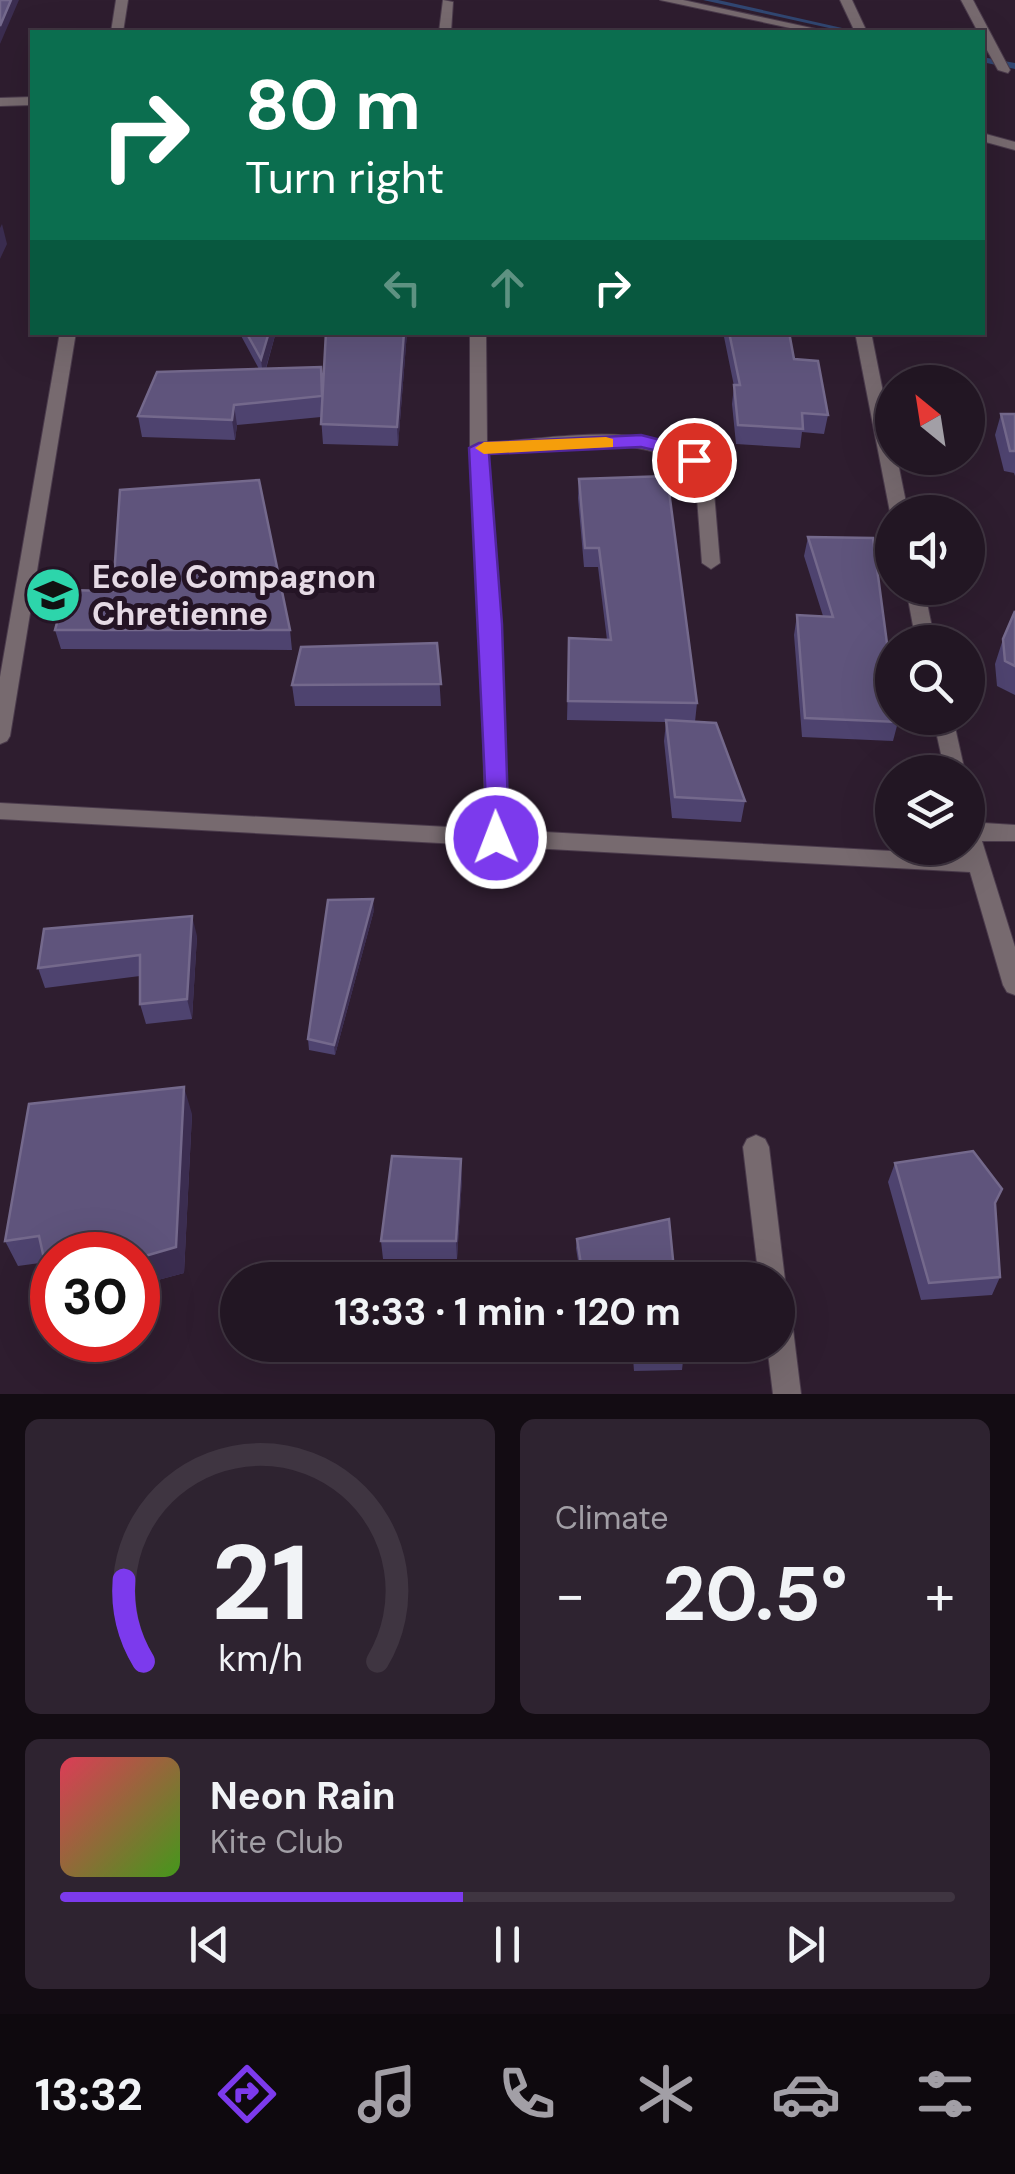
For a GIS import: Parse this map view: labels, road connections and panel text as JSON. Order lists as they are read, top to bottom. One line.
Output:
{"places":{"school or university":["Ecole Compagnon Chretienne"]},"north":"top left","page":{"turn":["80 m","Turn right"],"limit":"30","trip":"13:33 · 1 min · 120 m","tile":"Climate","heat":["−","20.5°","+"],"song":["Neon Rain","Kite Club"],"tabs":"13:32","gauge":["21","km/h"]}}
